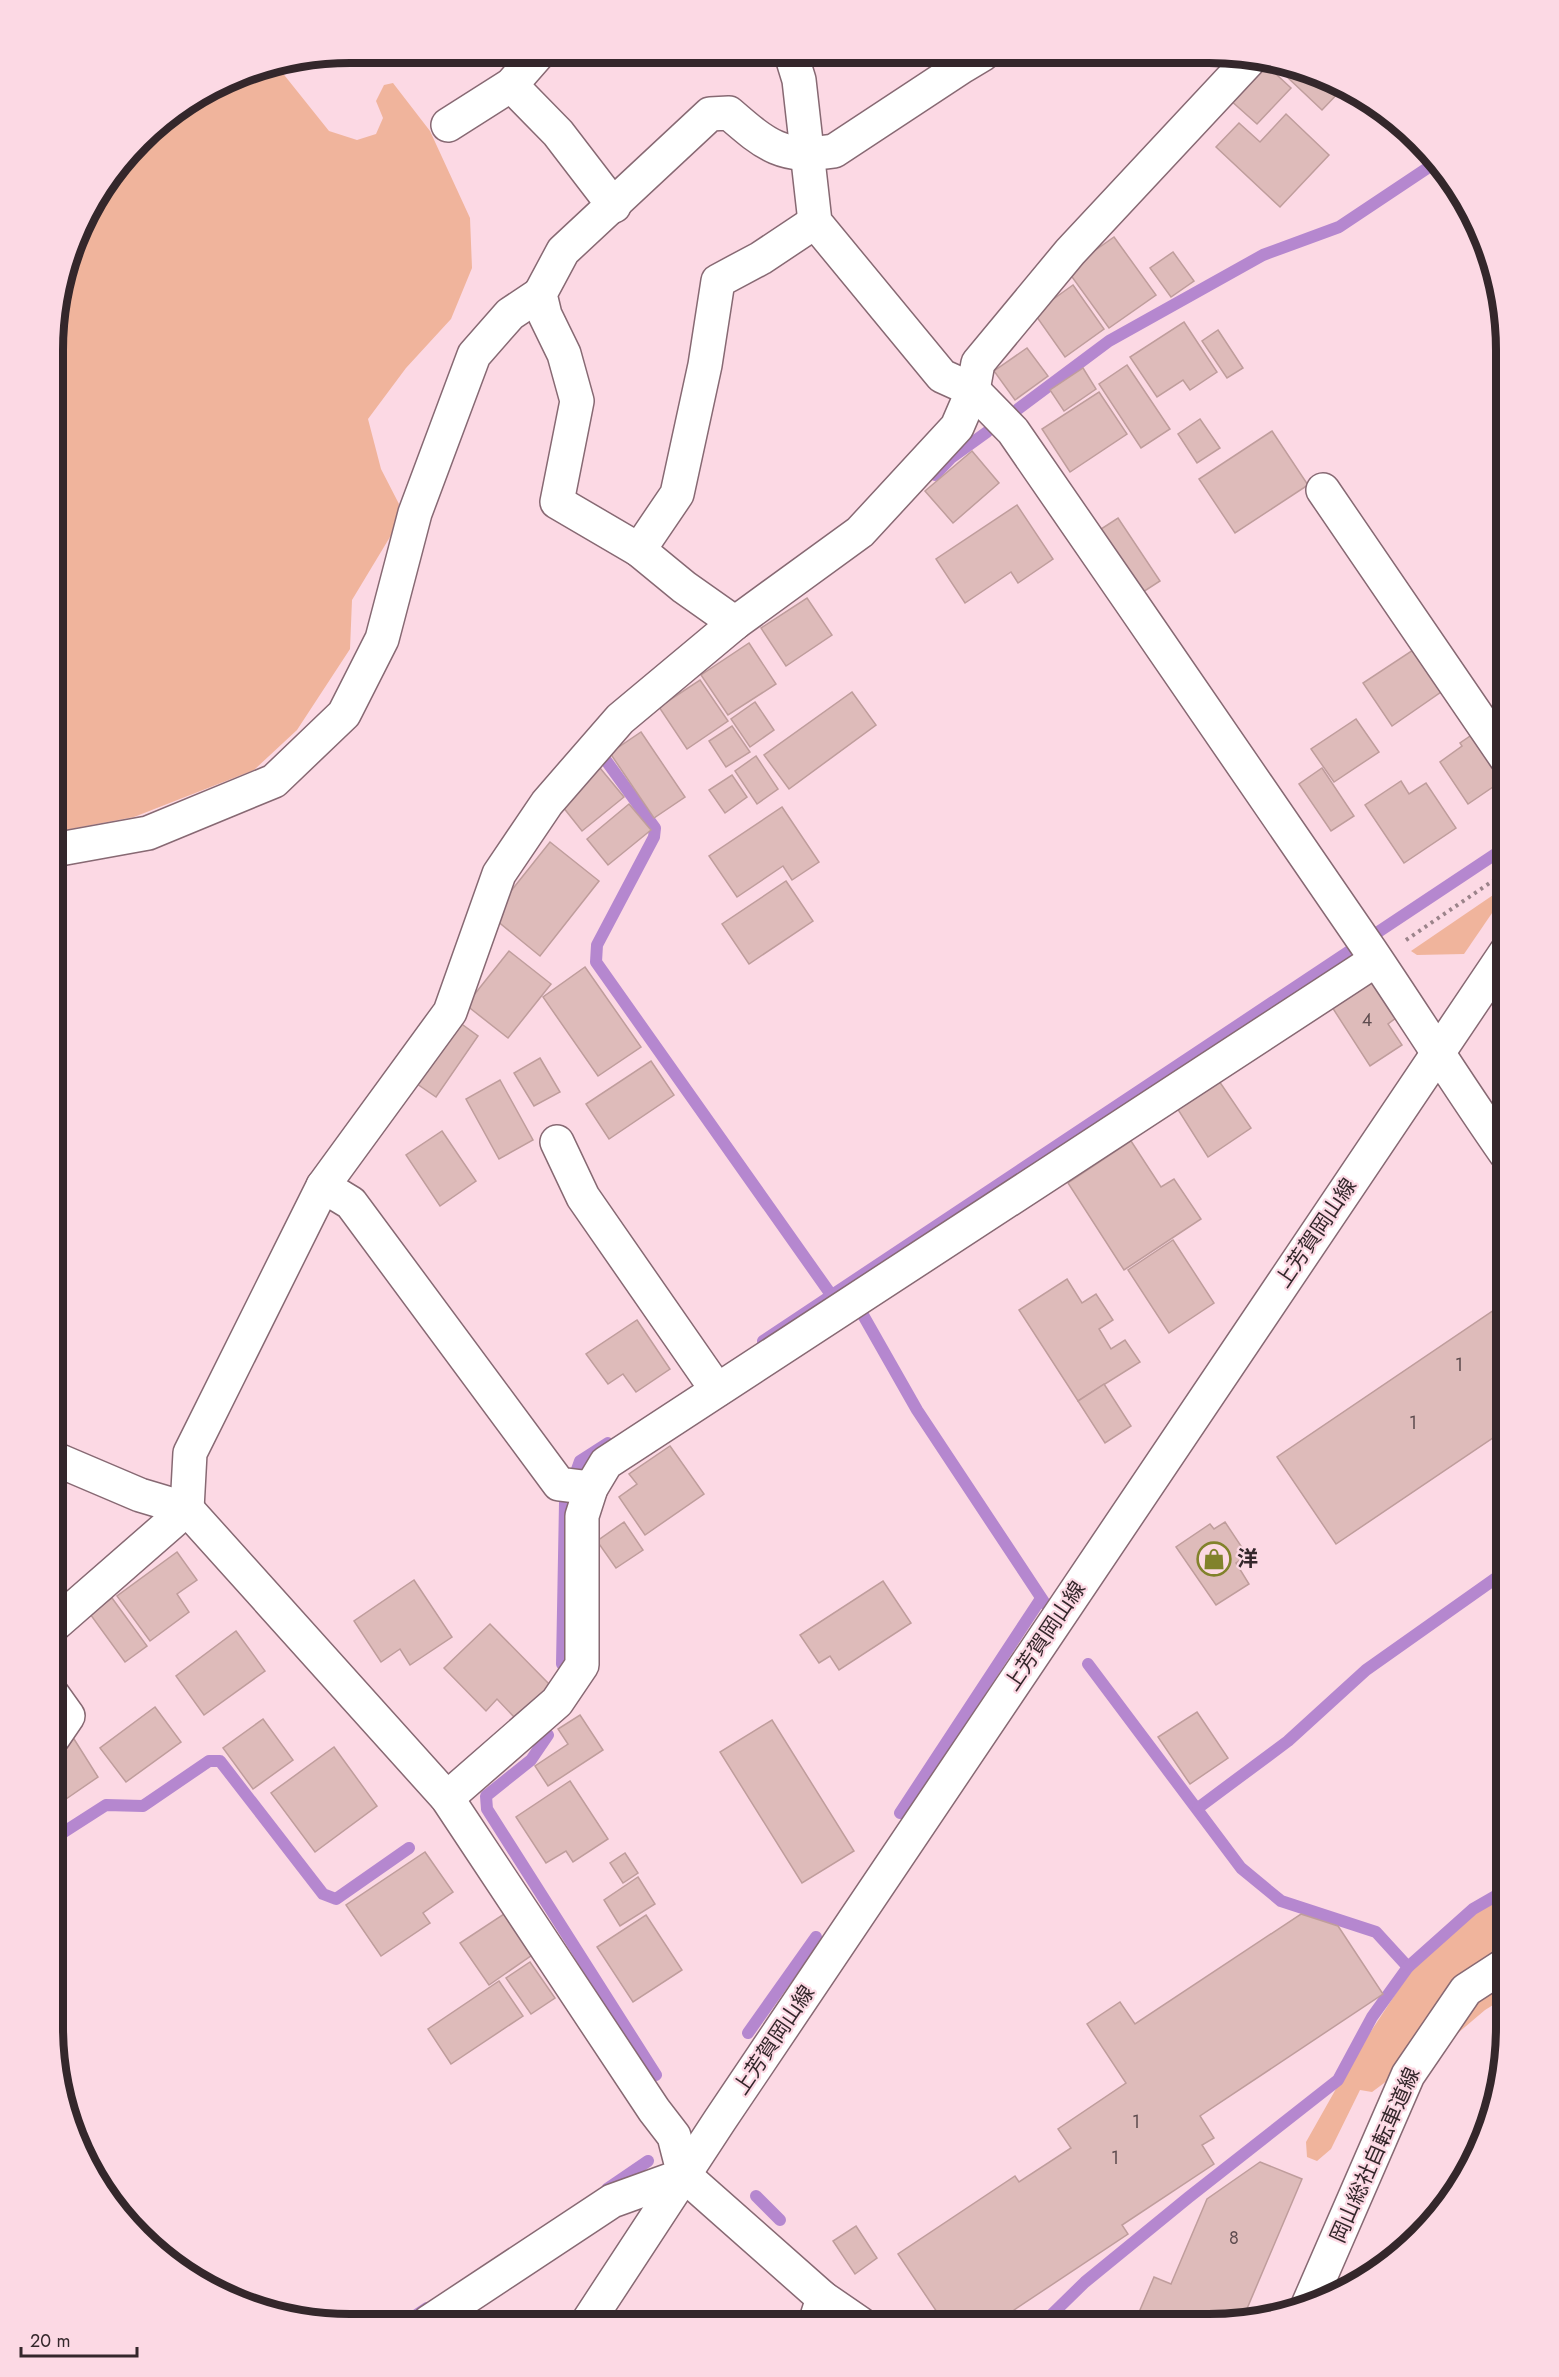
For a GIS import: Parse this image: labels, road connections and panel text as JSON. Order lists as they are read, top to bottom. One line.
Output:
{"streets":{"street":["上芳賀岡山線","岡山総社自転車道線"]},"places":{"shop":["洋"]},"house_numbers":["4","1","1","1","1","8"],"scale_bar":"20 m"}
